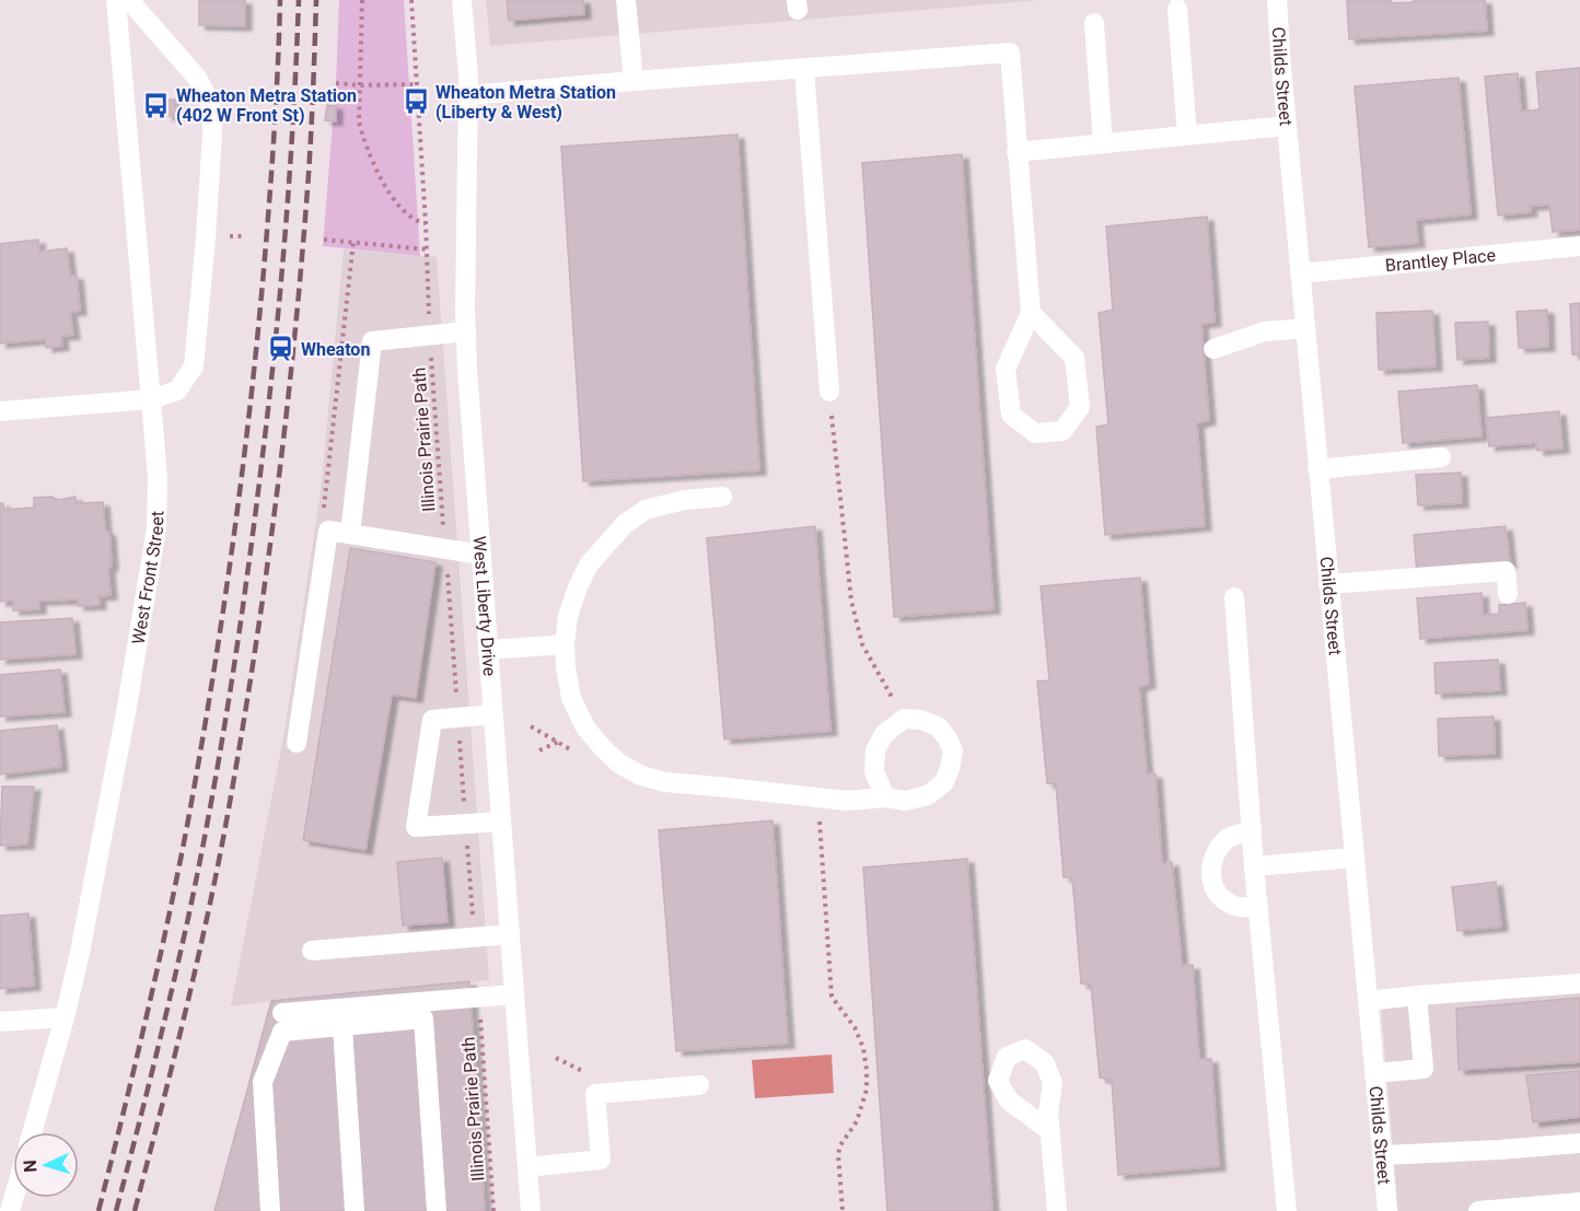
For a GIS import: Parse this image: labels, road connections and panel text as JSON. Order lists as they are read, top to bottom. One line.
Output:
{"streets":{"street":["Childs Street","Brantley Place","West Front Street","West Liberty Drive"],"path":["Illinois Prairie Path"]},"crossings":[["Childs Street","Brantley Place"]],"places":{"bus stop":["Wheaton Metra Station (Liberty & West)","Wheaton Metra Station (402 W Front St)"],"station":["Wheaton"]},"north":"left"}
